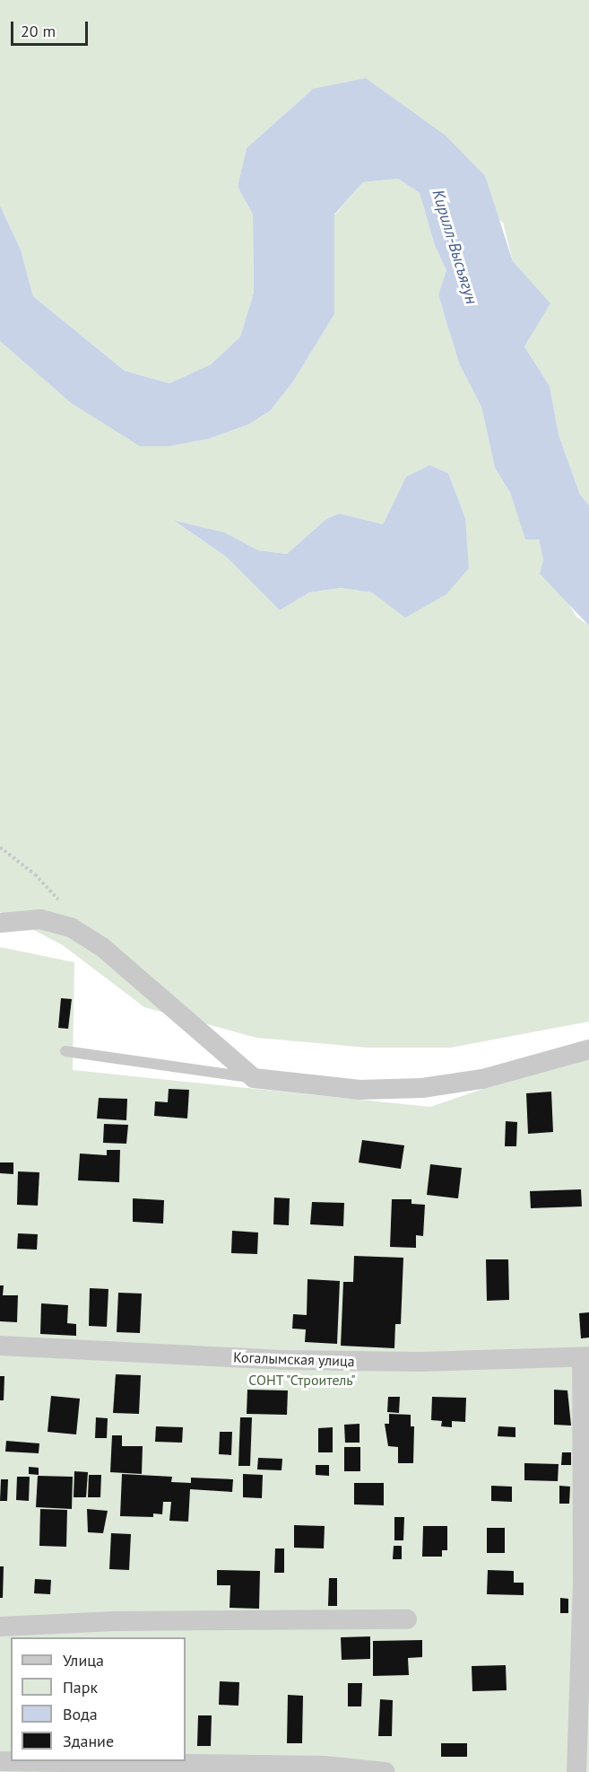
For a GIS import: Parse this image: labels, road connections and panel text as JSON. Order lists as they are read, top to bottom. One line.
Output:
{"streets":{"street":["Когалымская улица"]},"water":["Кирилл-Высъягун"],"parks":["СОНТ \"Строитель\""],"legend":["Улица","Парк","Вода","Здание"],"scale_bar":"20 m"}
